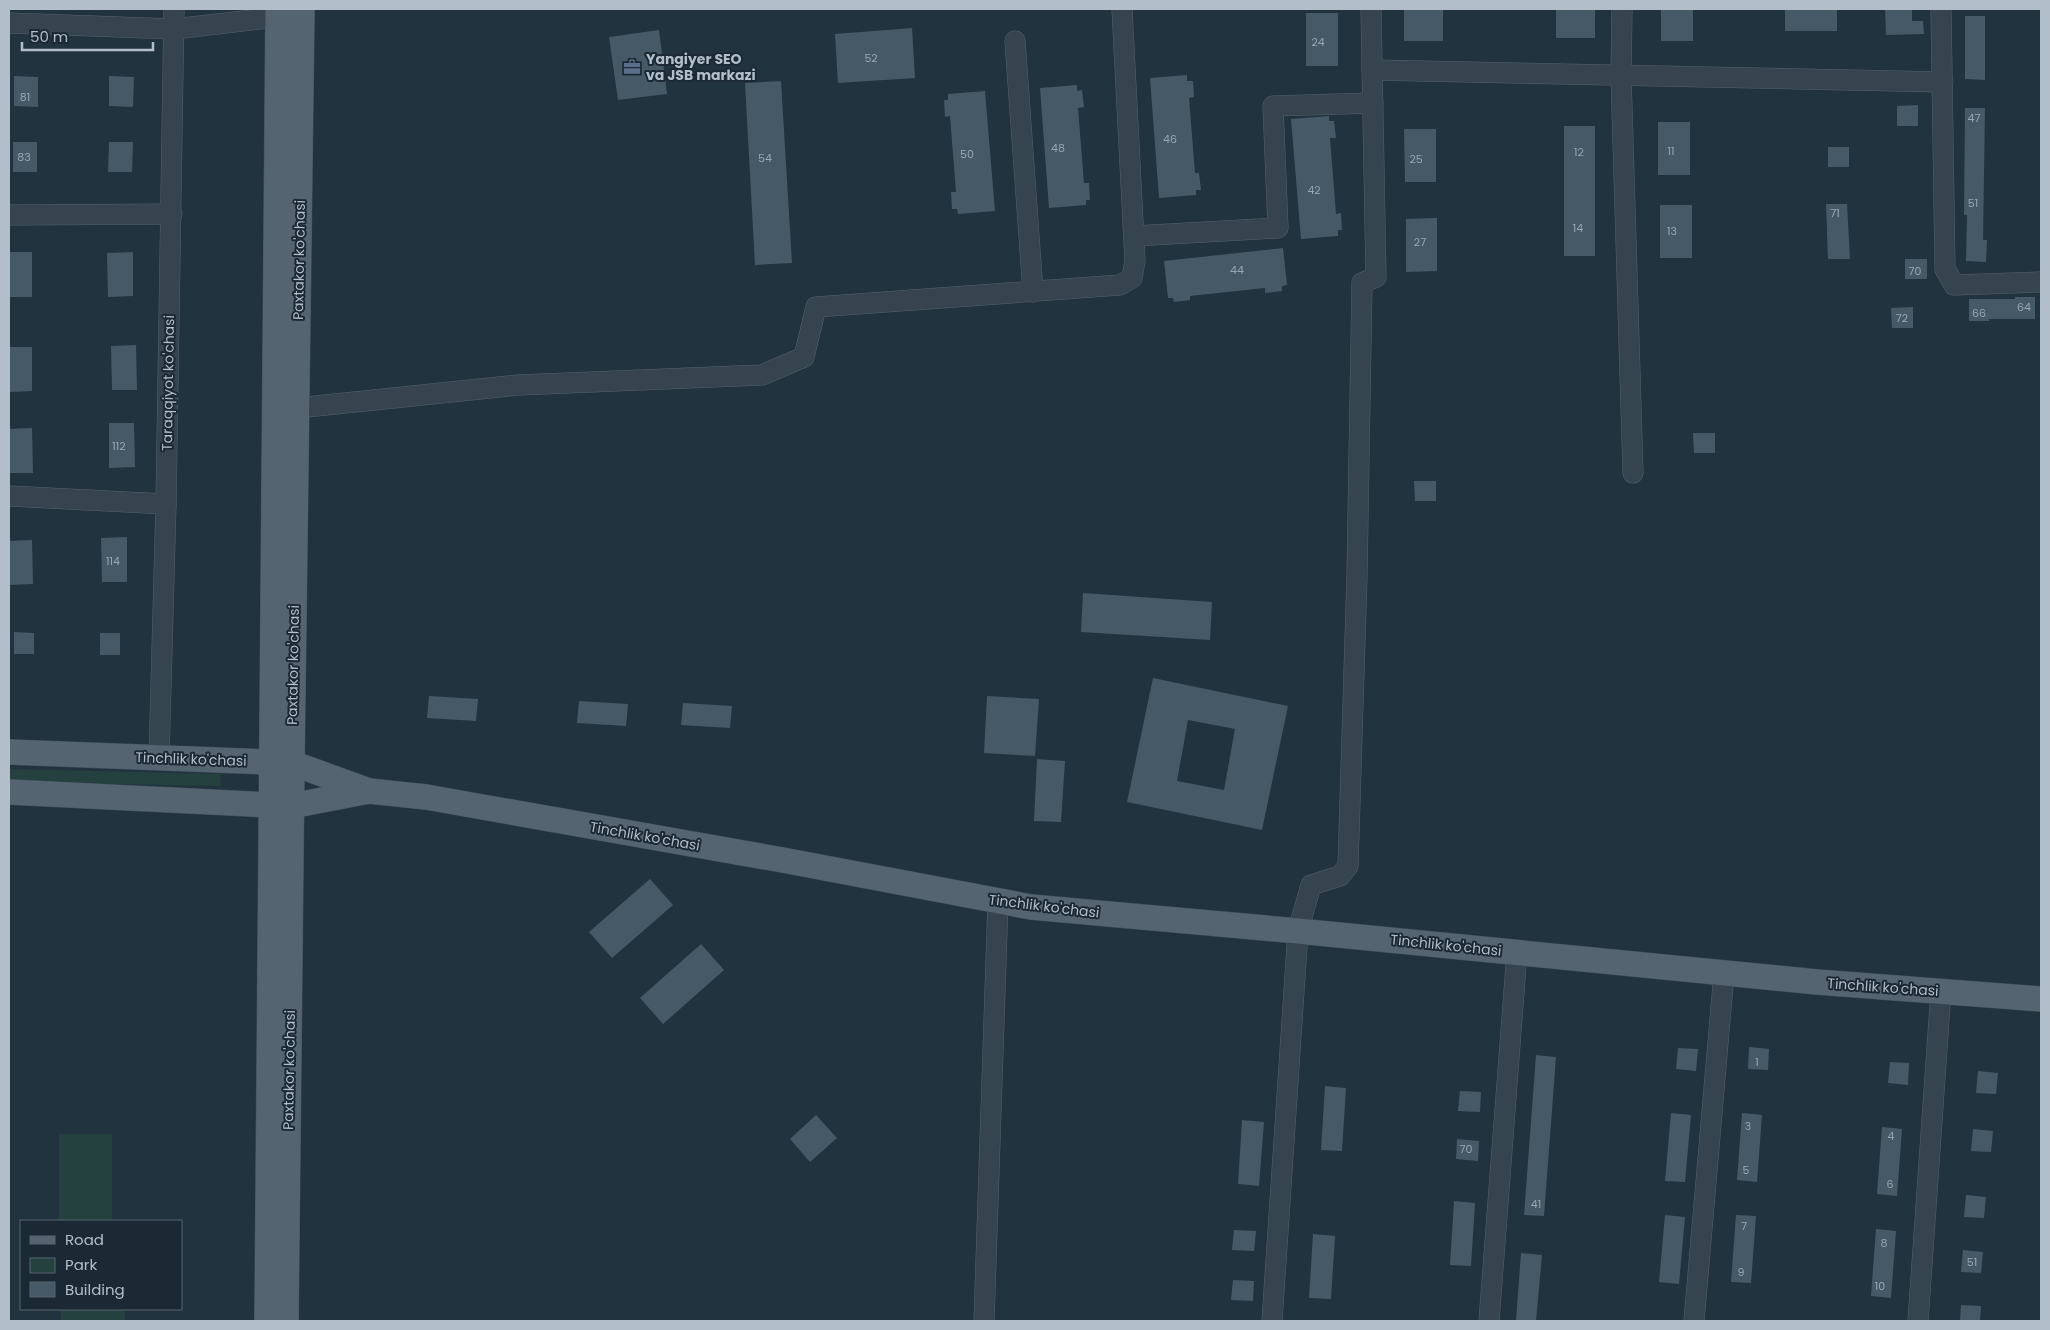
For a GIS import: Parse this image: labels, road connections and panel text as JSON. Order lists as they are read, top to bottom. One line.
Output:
{"streets":{"main road":["Paxtakor ko'chasi","Tinchlik ko'chasi"],"street":["Taraqqiyot ko'chasi"]},"crossings":[["Paxtakor ko'chasi","Tinchlik ko'chasi"],["Taraqqiyot ko'chasi","Tinchlik ko'chasi"]],"places":{"office":["Yangiyer SEO va JSB markazi"]},"house_numbers":["24","52","81","47","46","48","11","12","50","83","54","25","42","51","71","14","13","27","44","70","64","66","72","112","114","1","3","4","70","5","6","41","7","8","51","9","10"],"legend":["Road","Park","Building"],"scale_bar":"50 m"}
